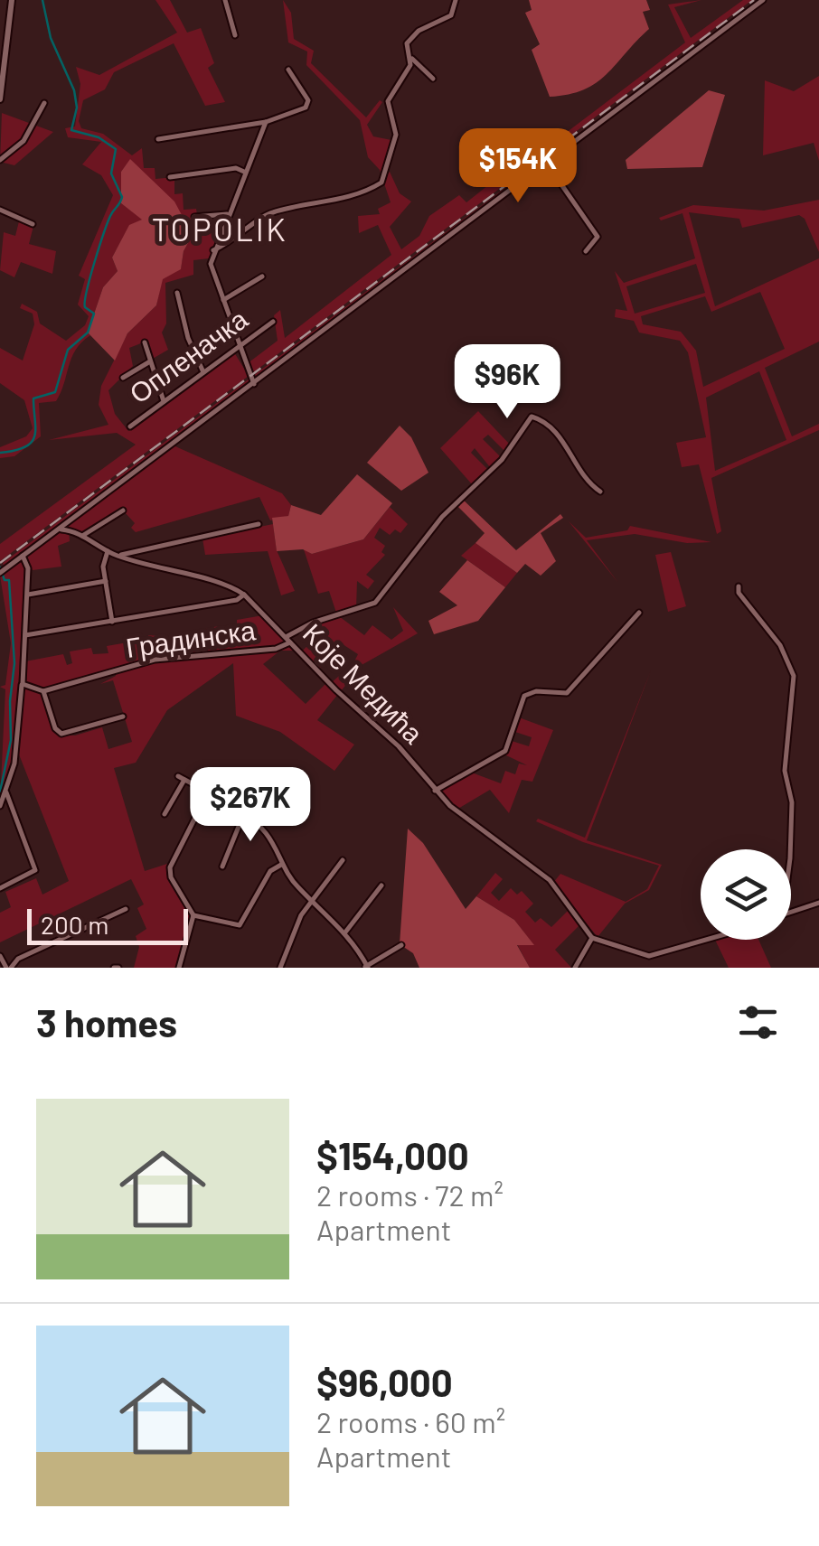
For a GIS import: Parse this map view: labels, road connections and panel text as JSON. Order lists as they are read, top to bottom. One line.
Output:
{"streets":{"street":["Опленачка","Градинска","Које Медића"]},"crossings":[["Градинска","Које Медића"]],"districts":["TOPOLIK"],"scale_bar":"200 m","page":{"price":["$154K","$96K","$267K"],"scale":"200 m","heading":"3 homes","list":[{"name":"$154,000","note":"2 rooms · 72 m² · Apartment"},{"name":"$96,000","note":"2 rooms · 60 m² · Apartment"}]}}
